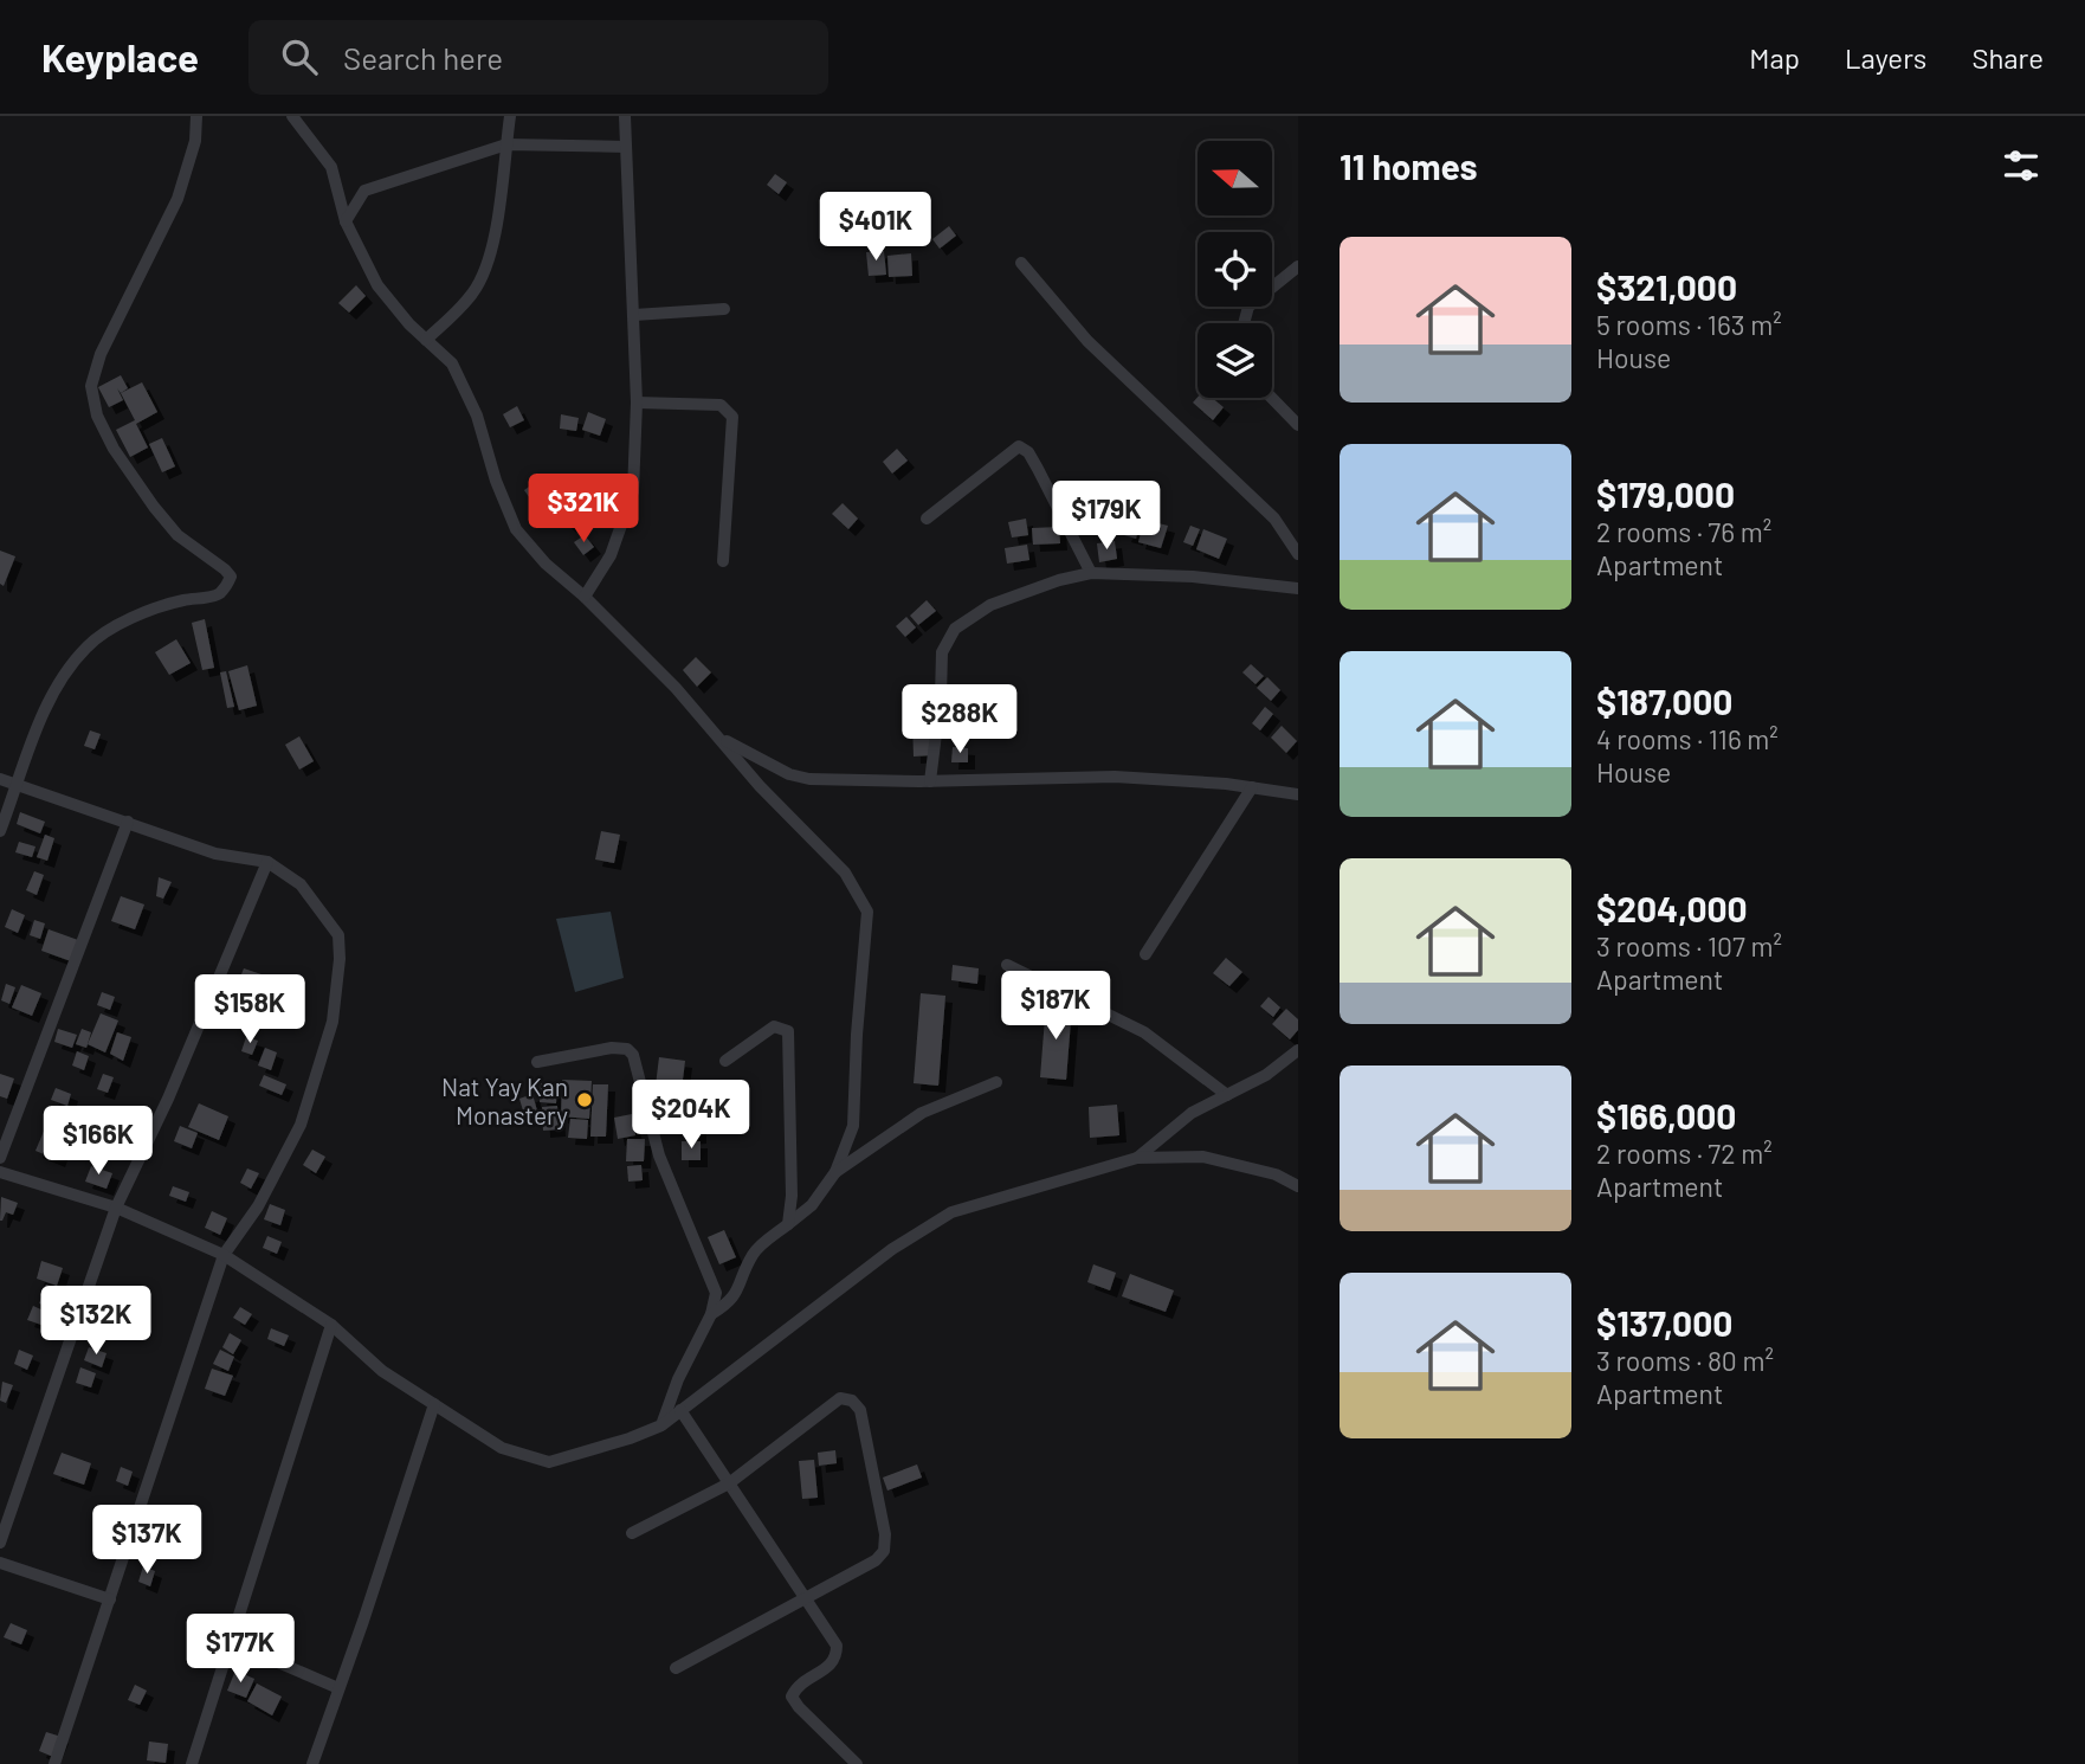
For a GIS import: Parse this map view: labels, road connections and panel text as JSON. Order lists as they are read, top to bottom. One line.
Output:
{"places":["Nat Yay Kan Monastery"],"north":"left","page":{"header":"Keyplace","search":"Search here","nav":["Map","Layers","Share"],"heading":"11 homes","price":["$401K","$321K","$179K","$288K","$187K","$158K","$204K","$166K","$132K","$137K","$177K"],"list":[{"name":"$321,000","note":"5 rooms · 163 m² · House"},{"name":"$179,000","note":"2 rooms · 76 m² · Apartment"},{"name":"$187,000","note":"4 rooms · 116 m² · House"},{"name":"$204,000","note":"3 rooms · 107 m² · Apartment"},{"name":"$166,000","note":"2 rooms · 72 m² · Apartment"},{"name":"$137,000","note":"3 rooms · 80 m² · Apartment"}]}}
